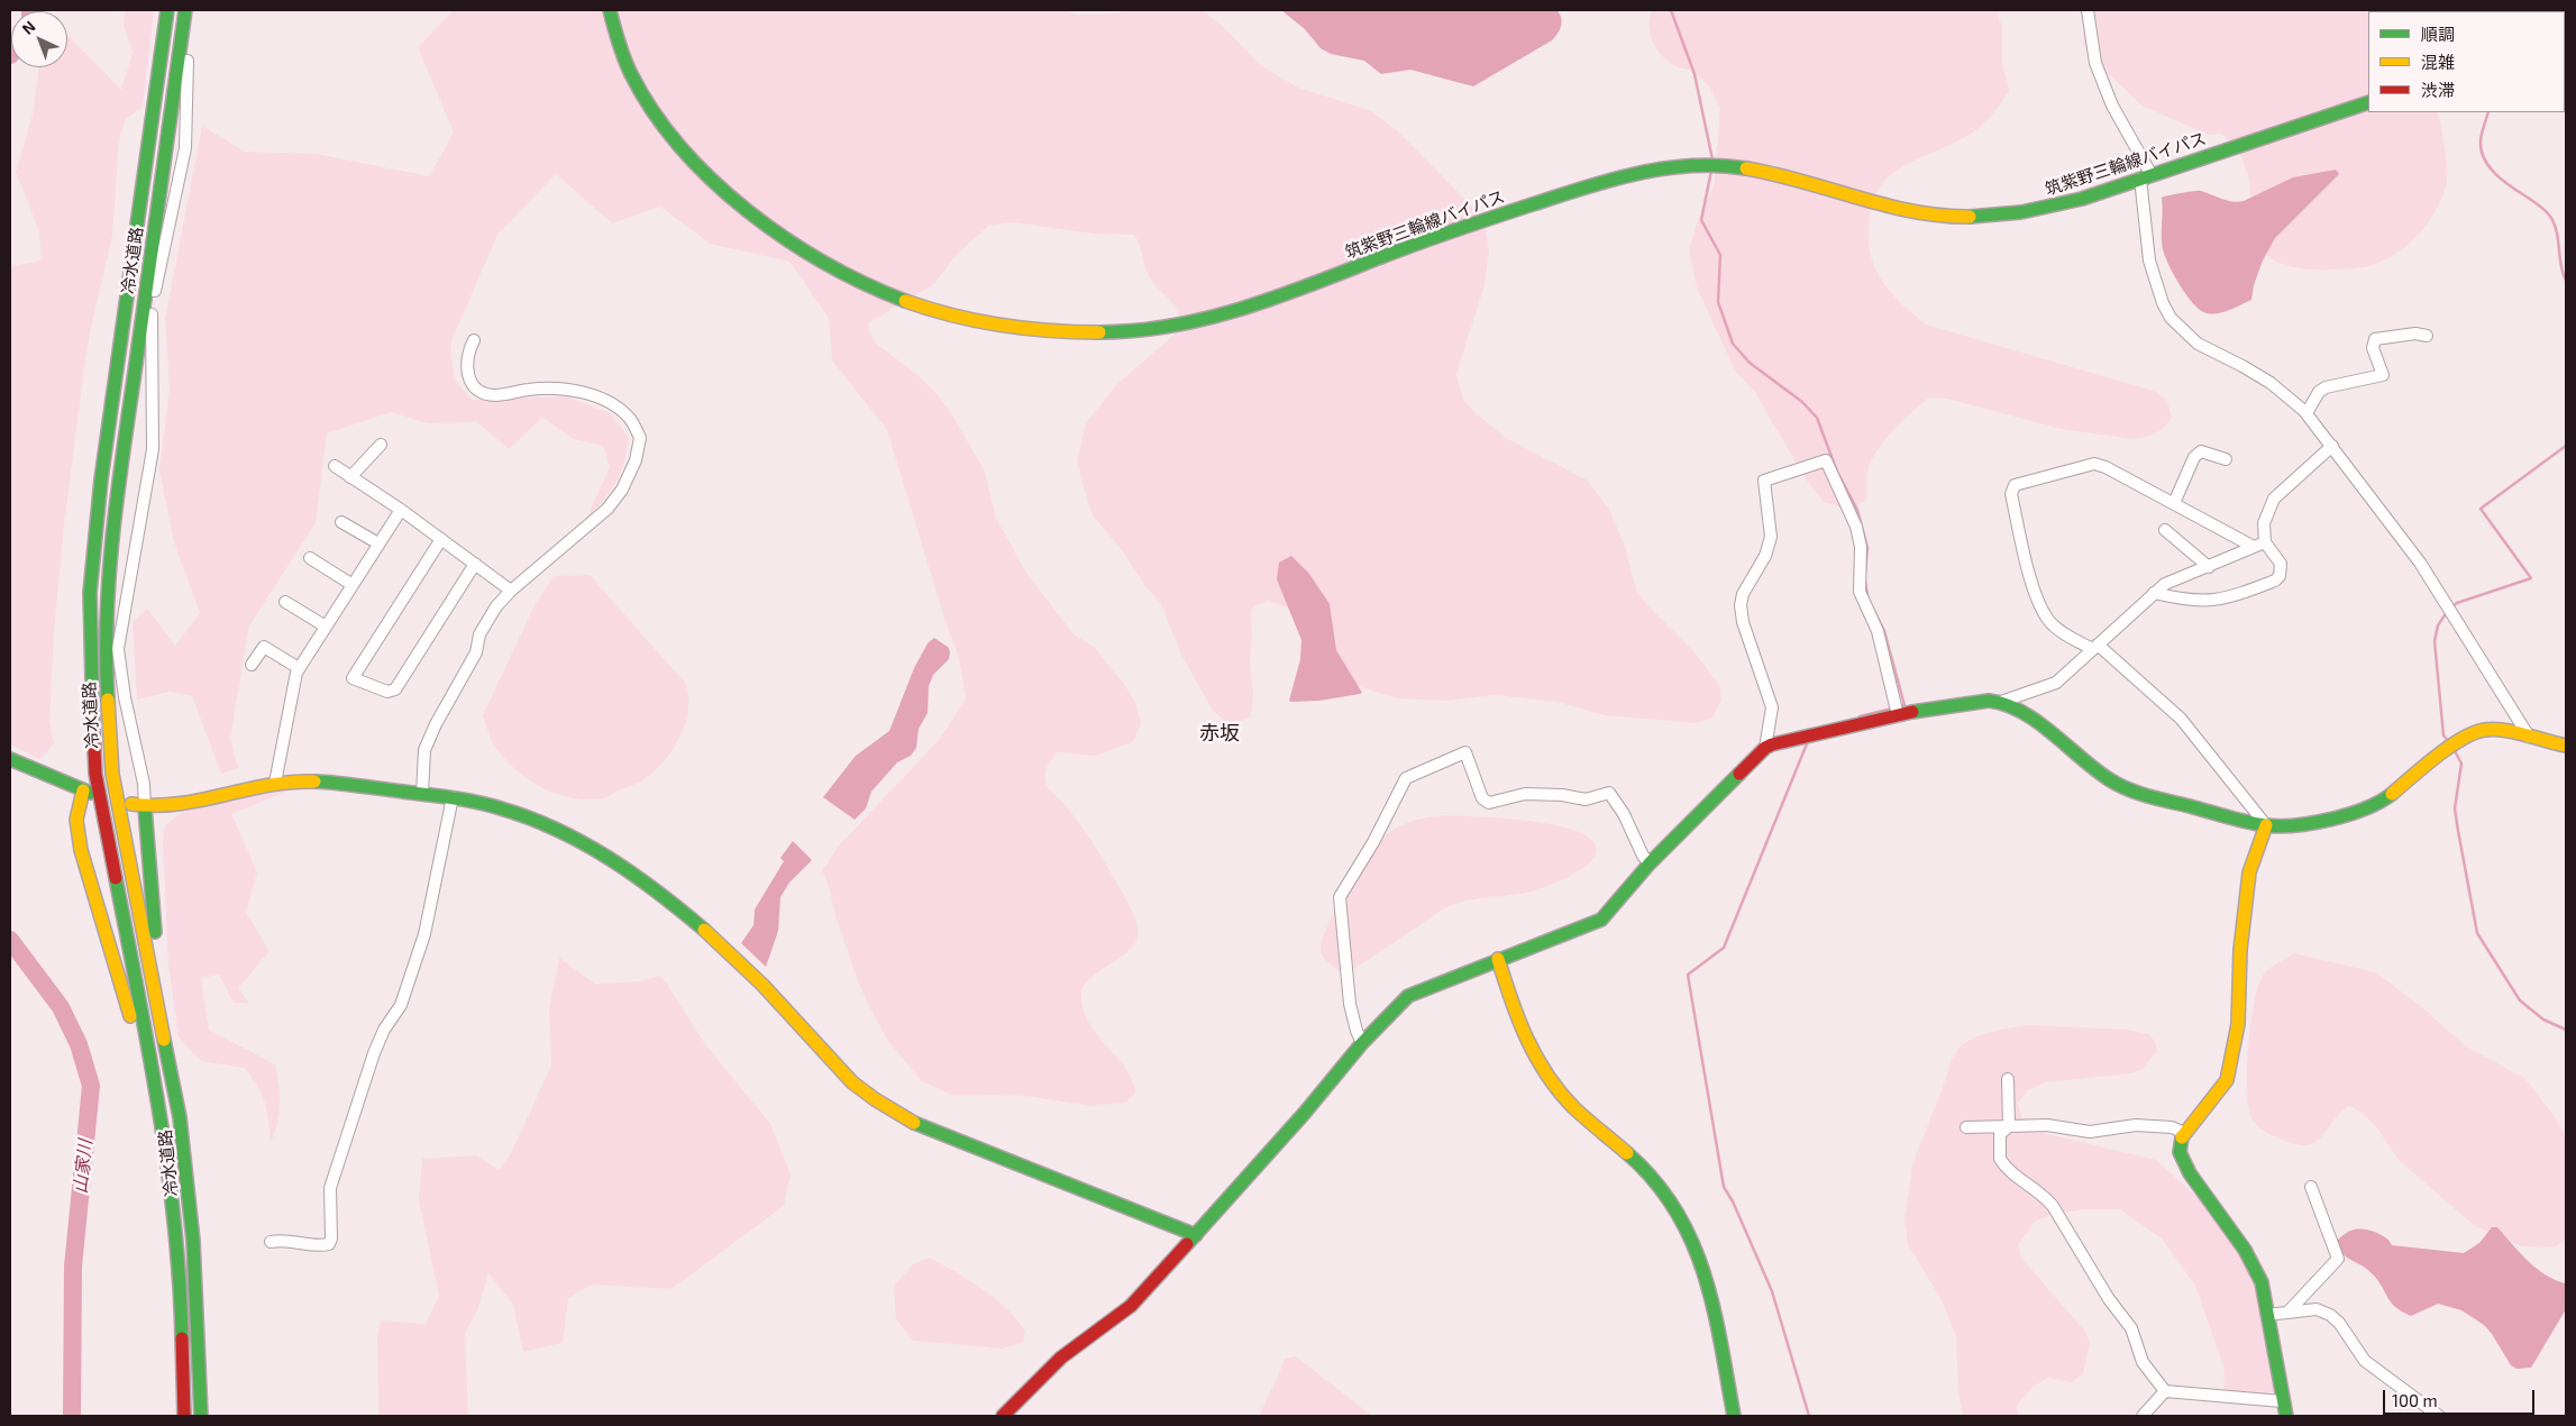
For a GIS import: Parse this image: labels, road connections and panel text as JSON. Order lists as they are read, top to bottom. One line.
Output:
{"streets":{"main road":["筑紫野三輪線バイパス","冷水道路"]},"districts":["赤坂"],"water":["山家川"],"legend":["順調","混雑","渋滞"],"scale_bar":"100 m","north":"top left"}
